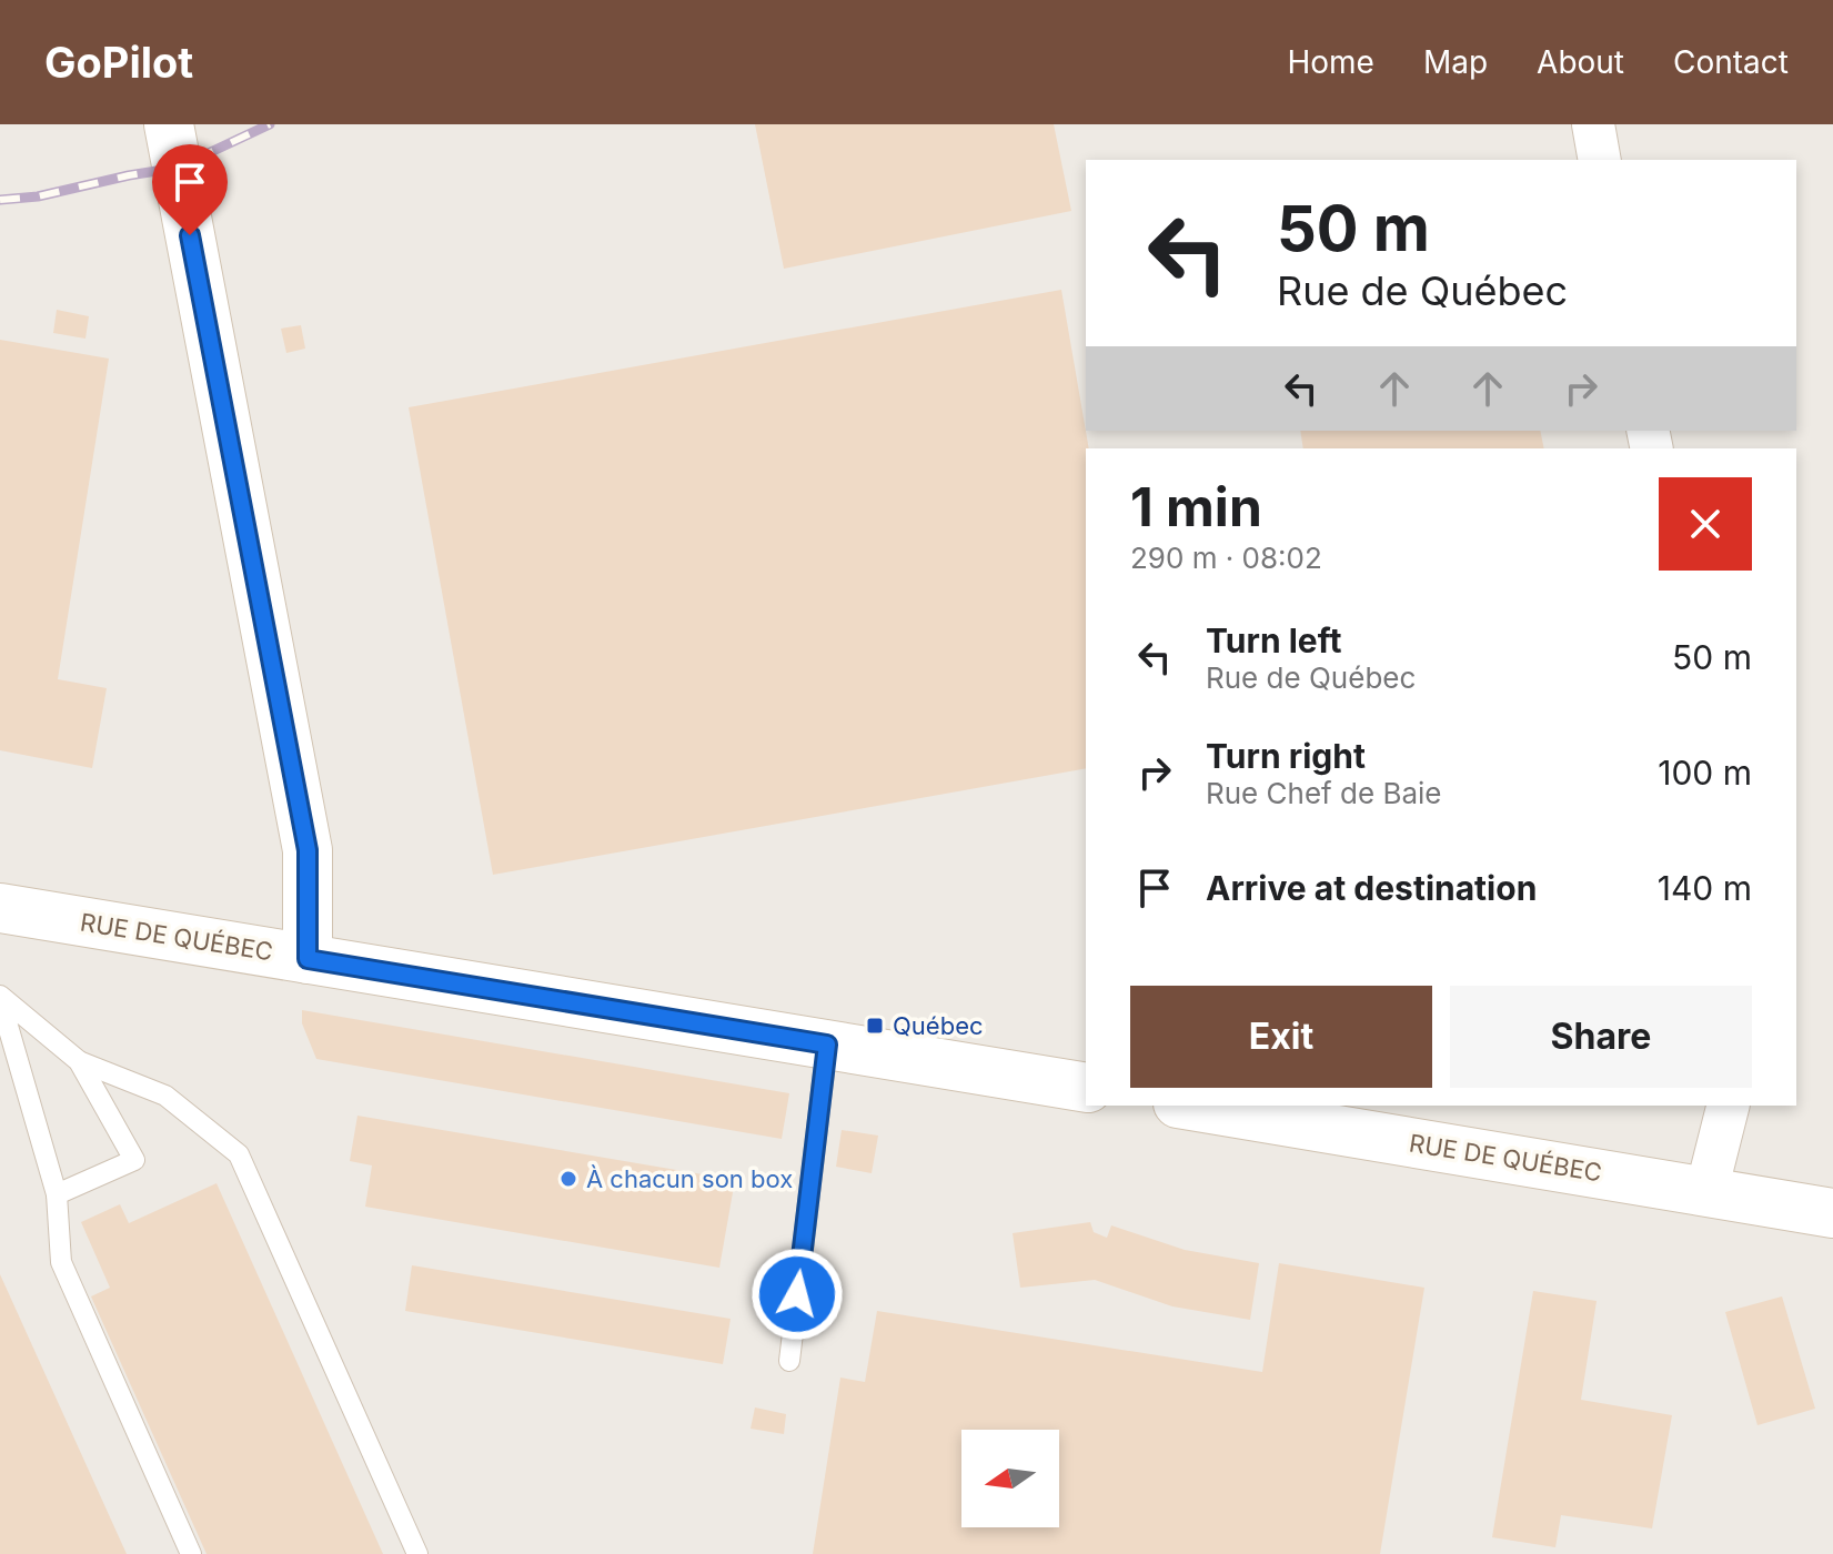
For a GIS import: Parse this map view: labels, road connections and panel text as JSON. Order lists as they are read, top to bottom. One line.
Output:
{"streets":{"street":["RUE DE QUÉBEC"]},"places":{"transit":["Québec"],"other":["À chacun son box"]},"north":"left","page":{"header":"GoPilot","nav":["Home","Map","About","Contact"],"turn":["50 m","Rue de Québec"],"heading":["1 min","290 m · 08:02"],"list":[{"name":"Turn left","note":"Rue de Québec","value":"50 m"},{"name":"Turn right","note":"Rue Chef de Baie","value":"100 m"},{"name":"Arrive at destination","value":"140 m"}],"buttons":["Exit","Share"]}}
